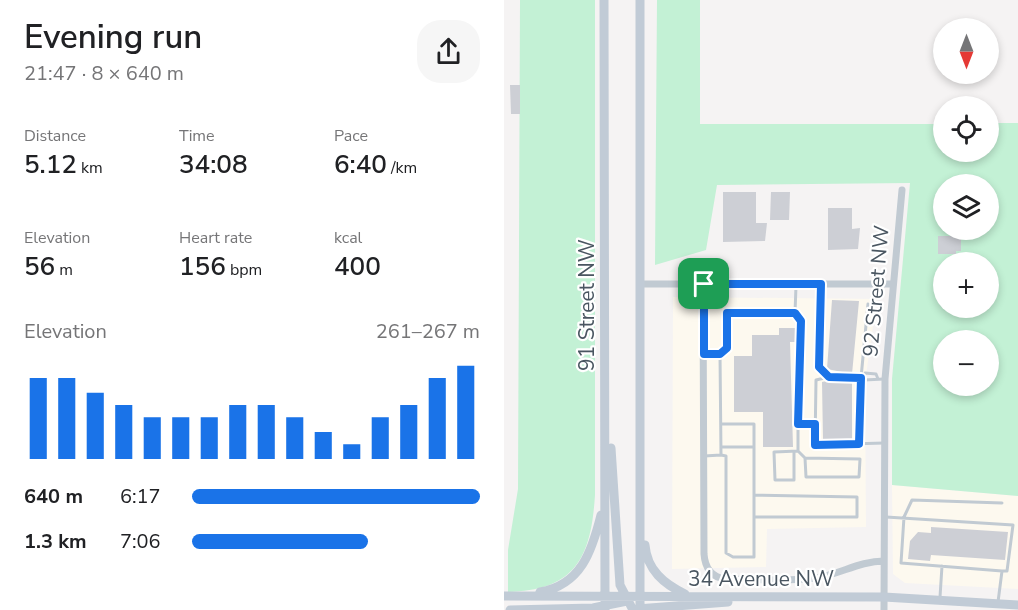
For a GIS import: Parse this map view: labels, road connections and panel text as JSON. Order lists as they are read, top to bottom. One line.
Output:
{"streets":{"main road":["91 Street NW","34 Avenue NW"],"street":["92 Street NW"]},"crossings":[["92 Street NW","34 Avenue NW"],["91 Street NW","34 Avenue NW"]],"north":"bottom","page":{"heading":["Evening run","21:47 · 8 × 640 m"],"map_buttons":["+","−"],"stats":[["Distance","5.12 km"],["Time","34:08"],["Pace","6:40 /km"],["Elevation","56 m"],["Heart rate","156 bpm"],["kcal","400"]],"chart":["Elevation","261–267 m"],"list":[{"name":"640 m","note":"6:17"},{"name":"1.3 km","note":"7:06"}]}}
